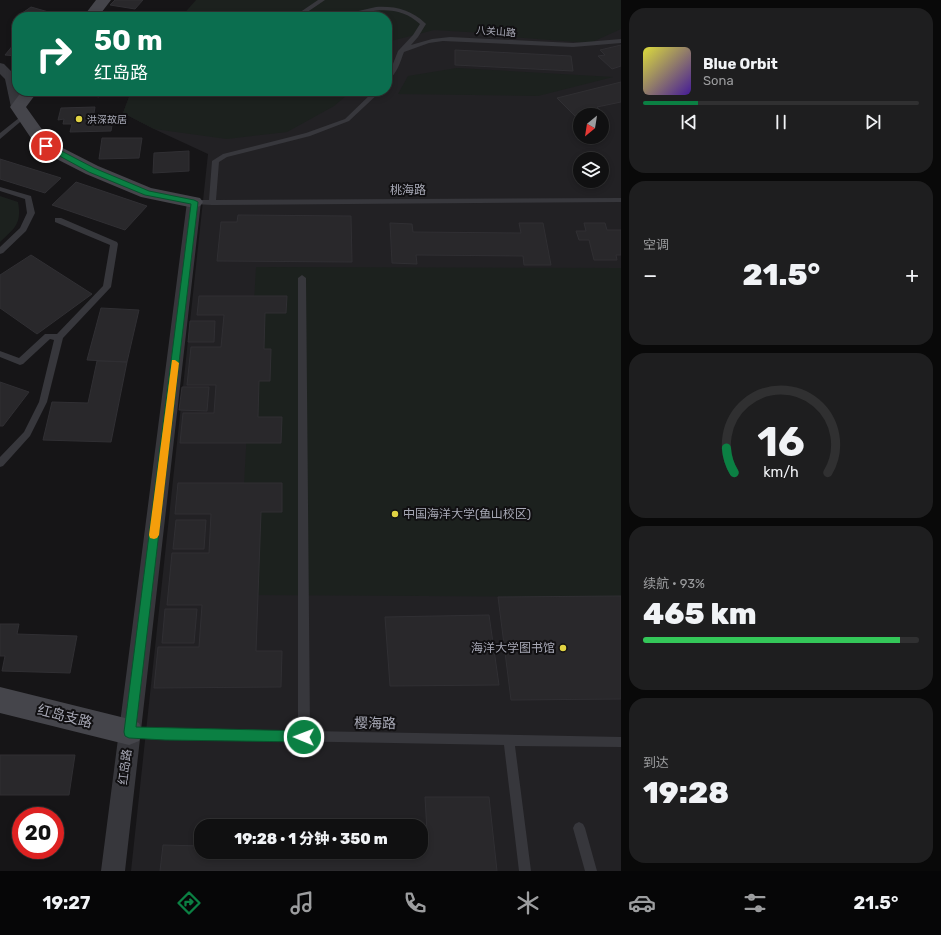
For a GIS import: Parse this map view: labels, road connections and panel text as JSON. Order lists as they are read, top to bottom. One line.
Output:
{"streets":{"street":["红岛支路","红岛路"],"lane":["八关山路","桃海路","樱海路"]},"crossings":[["桃海路","红岛路"],["红岛支路","樱海路"],["红岛支路","红岛路"],["樱海路","红岛路"]],"places":["洪深故居","中国海洋大学(鱼山校区)","海洋大学图书馆"],"north":"bottom left","page":{"turn":["50 m","红岛路"],"song":["Blue Orbit","Sona"],"tile":["空调",["续航 · 93%","465 km"],["到达","19:28"]],"heat":["−","21.5°","+"],"limit":"20","trip":"19:28 · 1 分钟 · 350 m","tabs":["19:27","21.5°"],"gauge":["16","km/h"]}}
